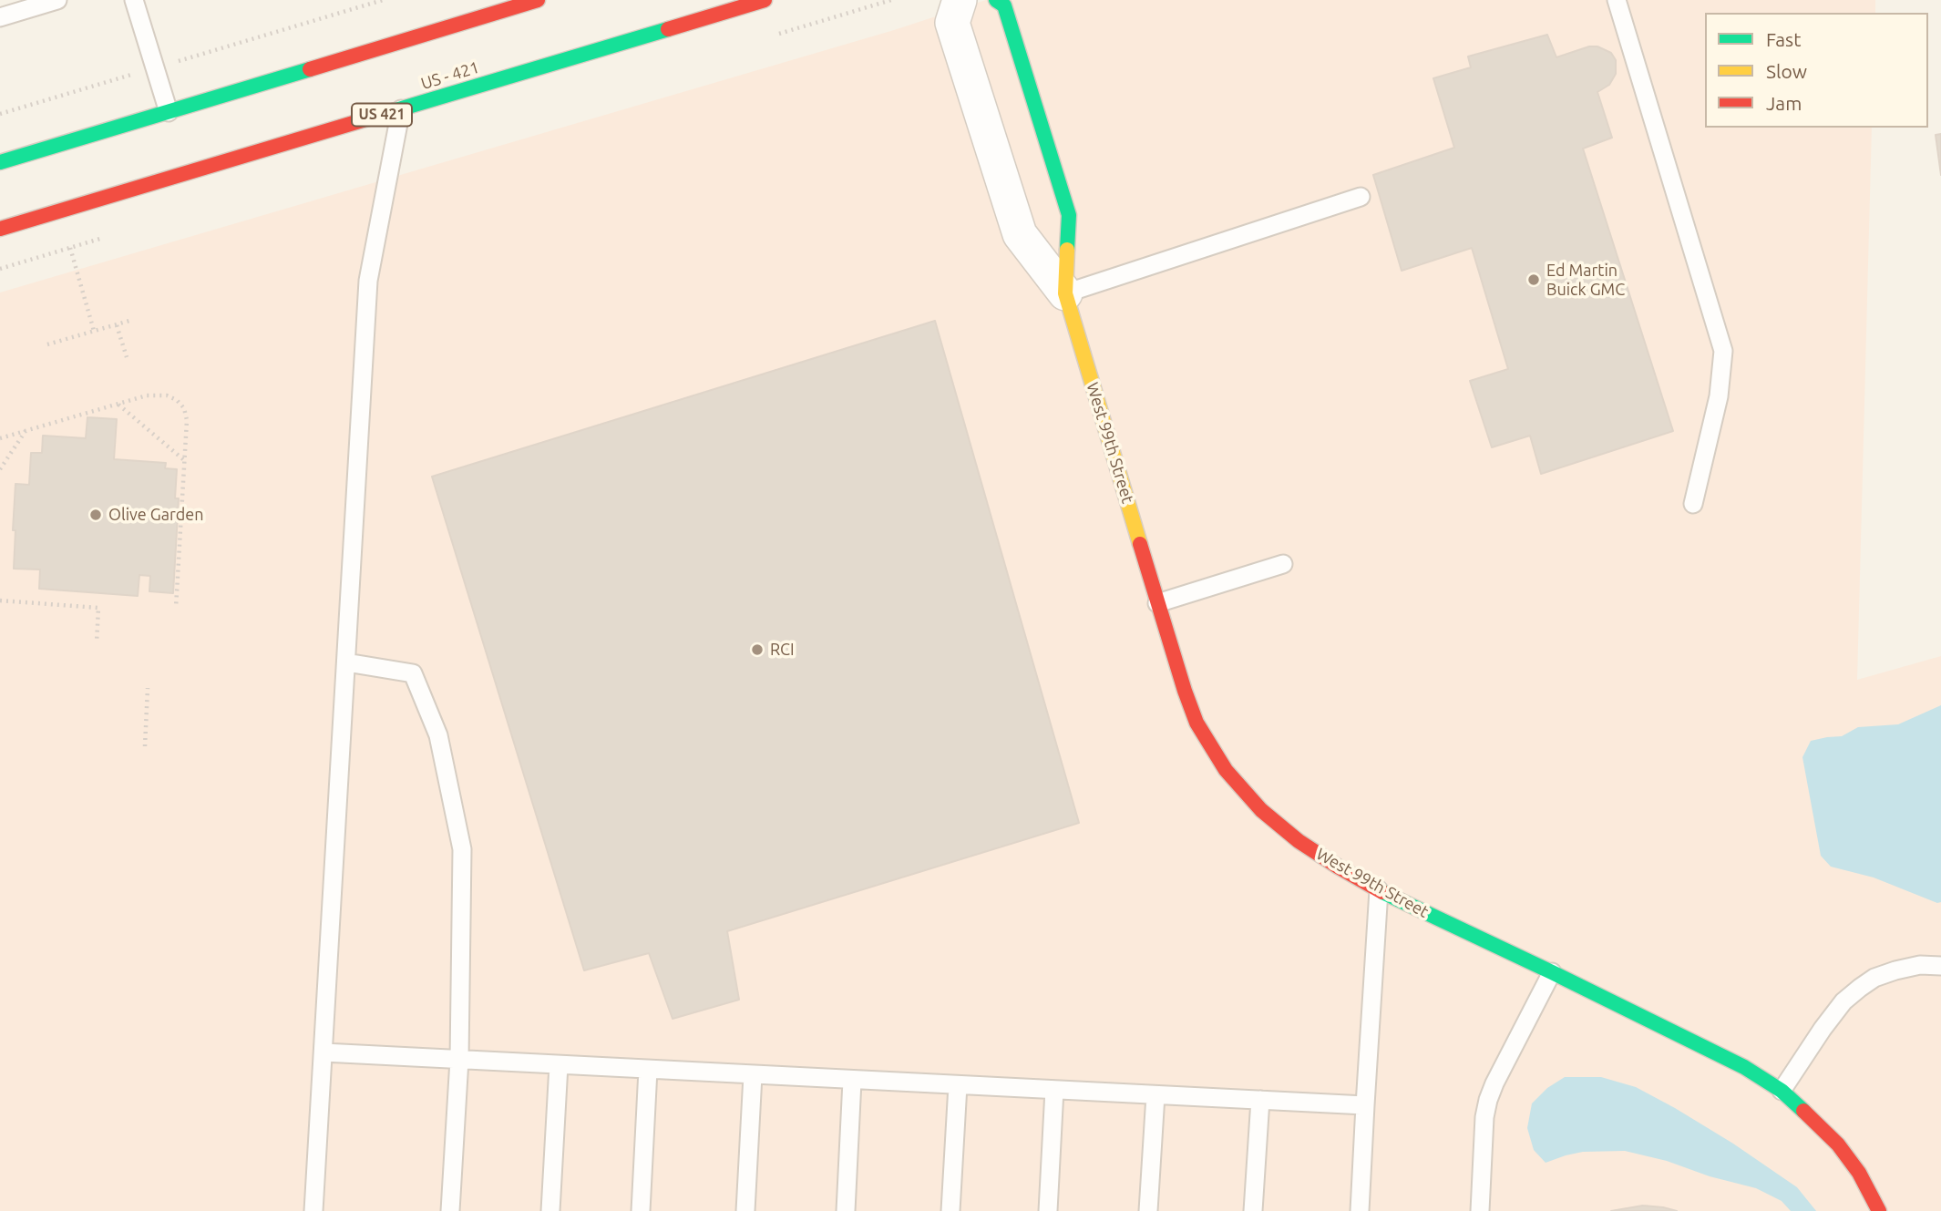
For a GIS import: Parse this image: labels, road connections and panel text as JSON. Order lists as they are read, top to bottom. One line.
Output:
{"streets":{"street":["US - 421","US 421","West 99th Street"]},"places":["Ed Martin Buick GMC","Olive Garden","RCI"],"legend":["Fast","Slow","Jam"]}
